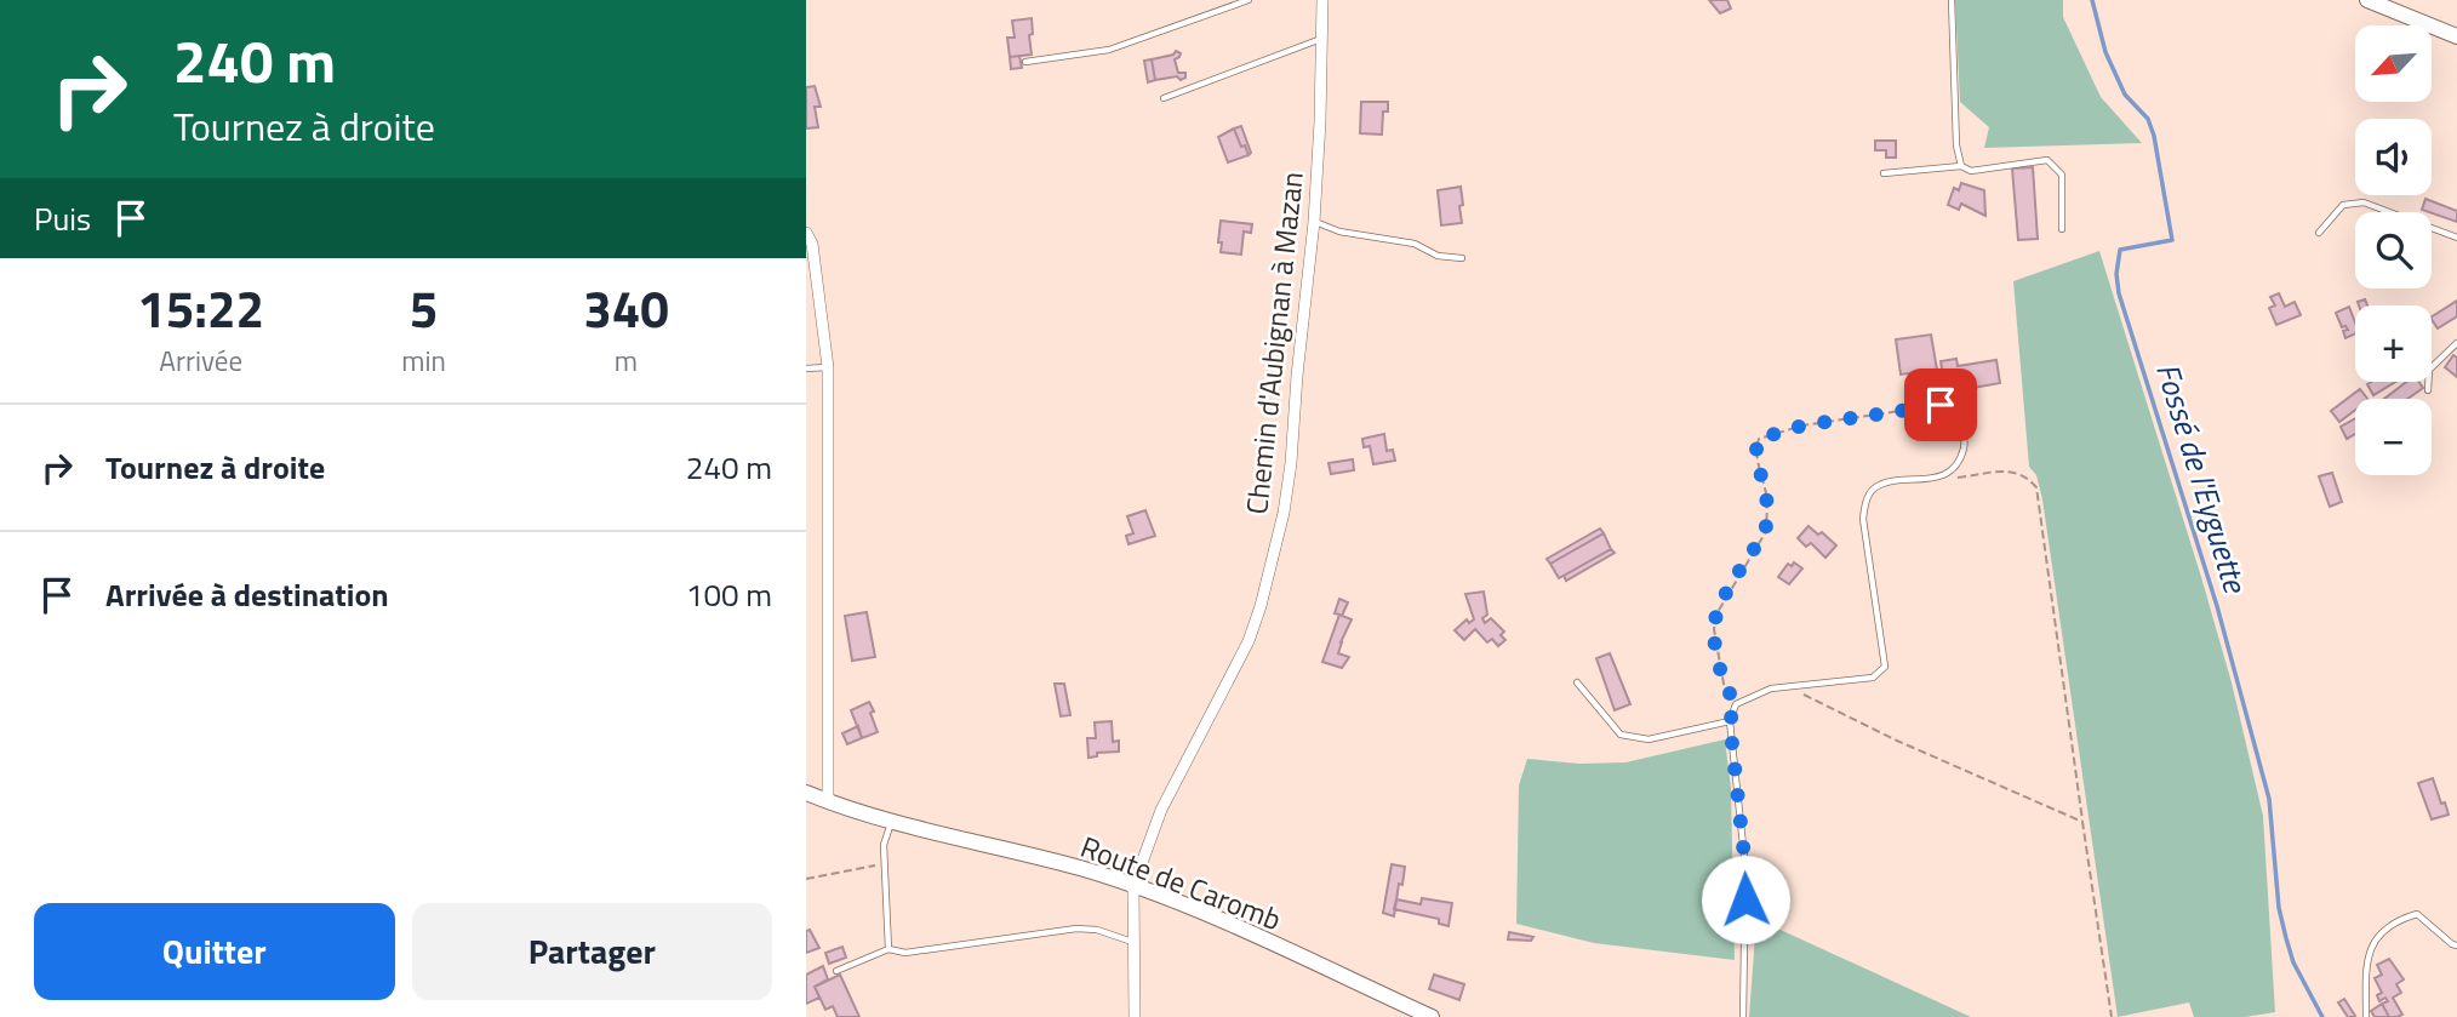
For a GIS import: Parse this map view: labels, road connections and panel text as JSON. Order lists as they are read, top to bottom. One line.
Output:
{"streets":{"main road":["Route de Caromb"],"street":["Chemin d'Aubignan à Mazan"]},"crossings":[["Chemin d'Aubignan à Mazan","Route de Caromb"]],"water":["Fossé de l'Eyguette"],"north":"bottom left","page":{"turn":["240 m","Tournez à droite"],"map_buttons":["+","−"],"then":"Puis","eta":["15:22","Arrivée","5","min","340","m"],"list":[{"name":"Tournez à droite","value":"240 m"},{"name":"Arrivée à destination","value":"100 m"}],"buttons":["Quitter","Partager"]}}
